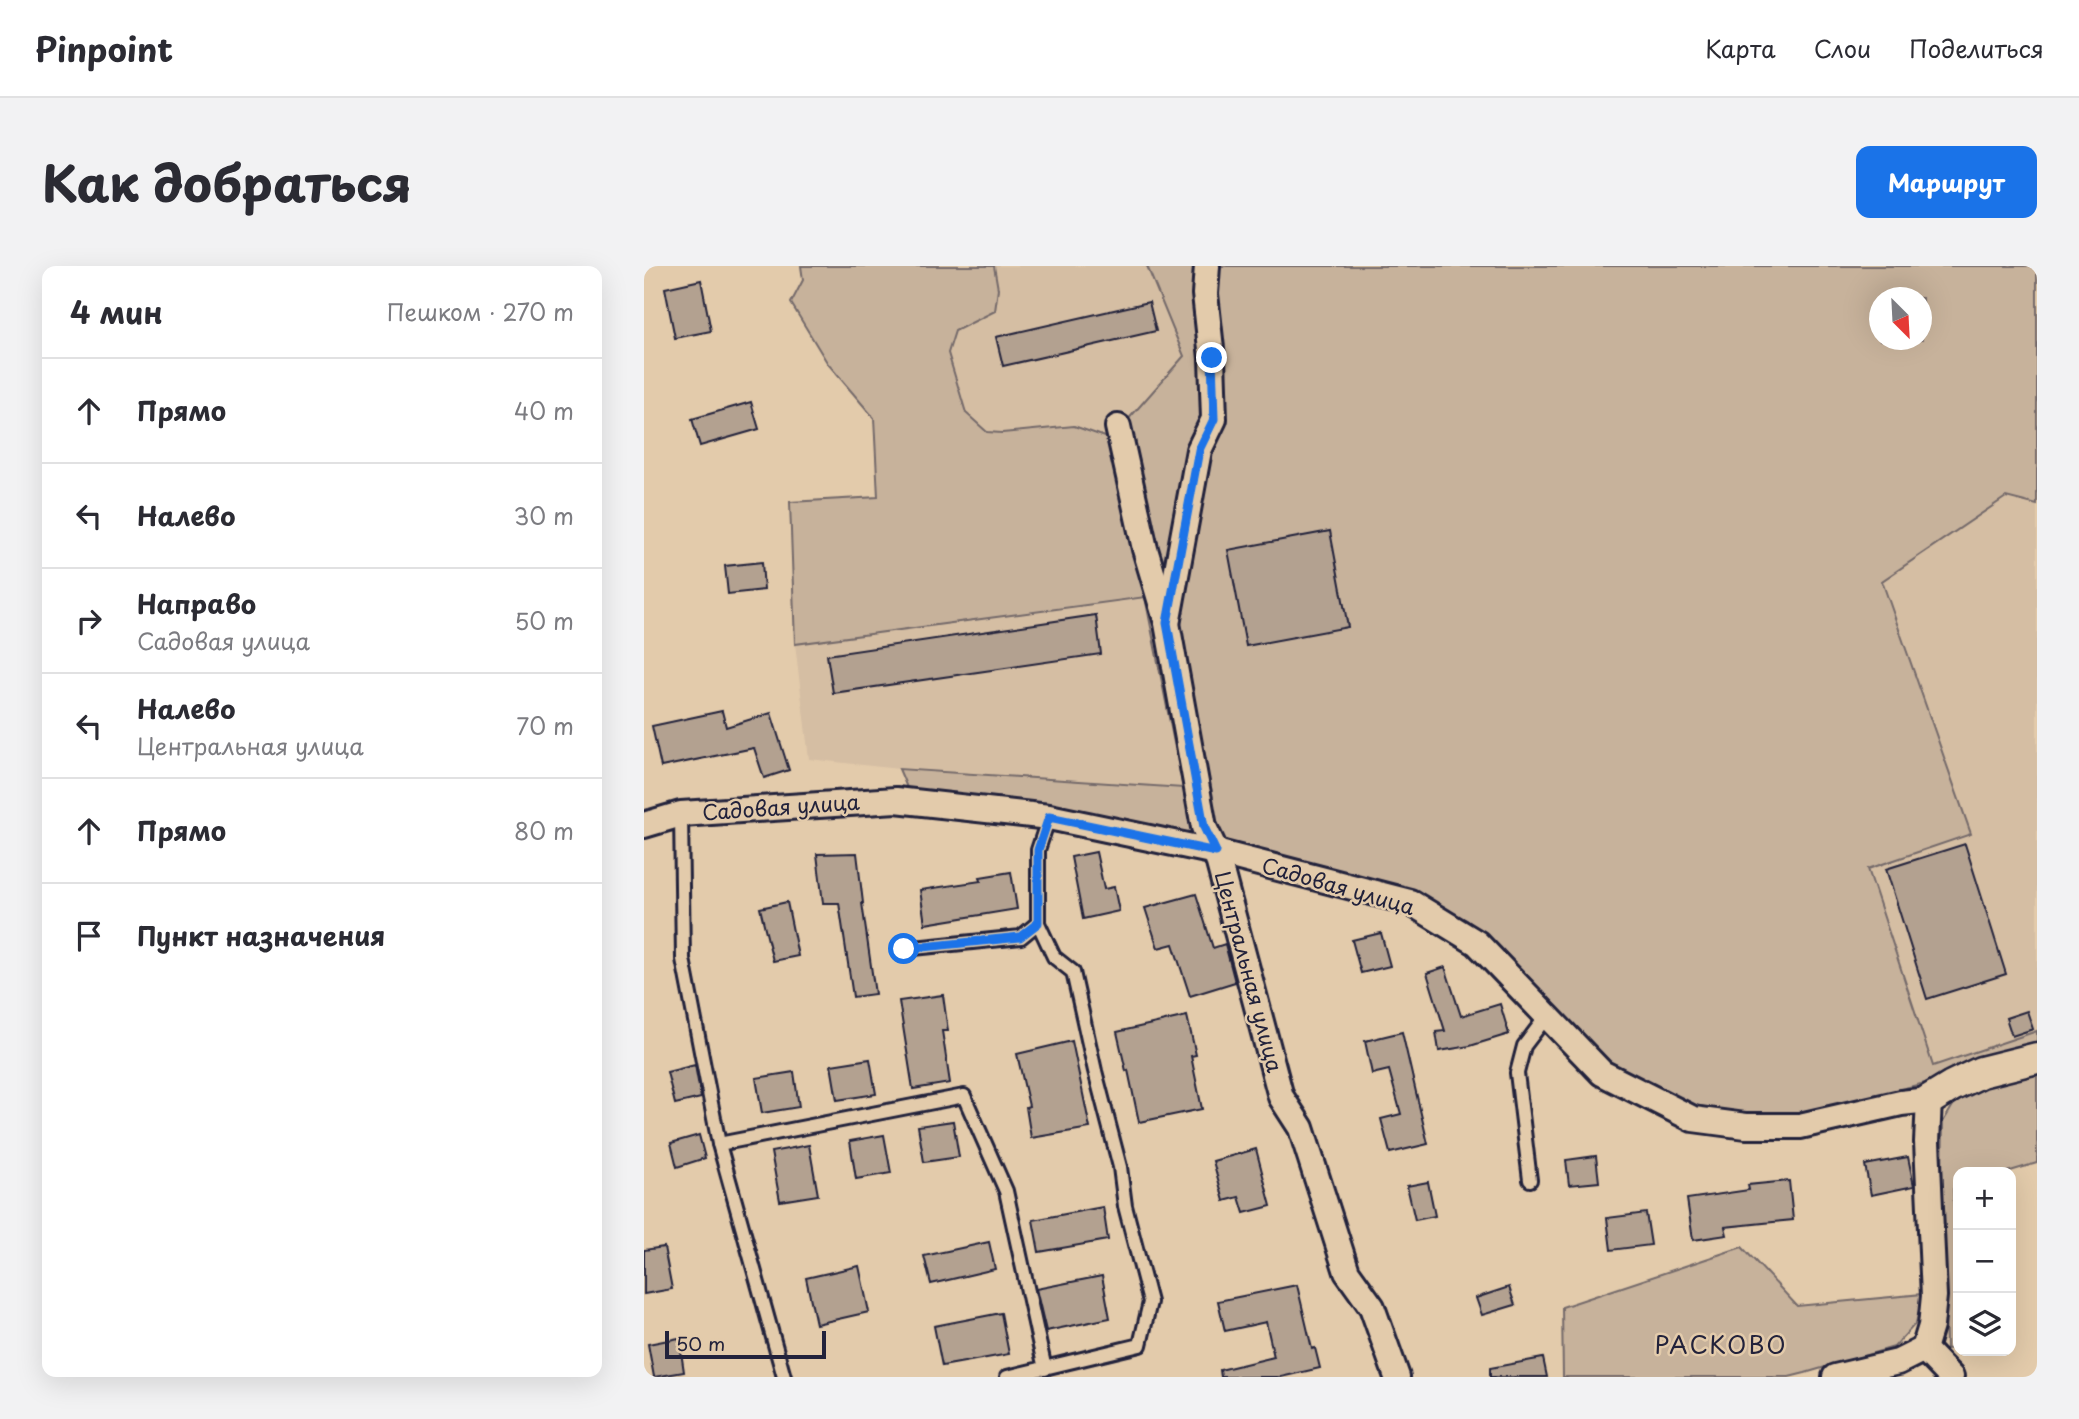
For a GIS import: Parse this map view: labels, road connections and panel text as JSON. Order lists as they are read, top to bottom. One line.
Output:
{"streets":{"street":["Садовая улица","Центральная улица"]},"crossings":[["Садовая улица","Центральная улица"]],"districts":["РАСКОВО"],"scale_bar":"50 m","north":"bottom right","page":{"header":"Pinpoint","nav":["Карта","Слои","Поделиться"],"title":"Как добраться","buttons":"Маршрут","heading":["4 мин","Пешком · 270 m"],"list":[["Прямо","40 m"],["Налево","30 m"],["Направо","Садовая улица","50 m"],["Налево","Центральная улица","70 m"],["Прямо","80 m"],"Пункт назначения"],"map_buttons":["+","−"],"scale":"50 m"}}
